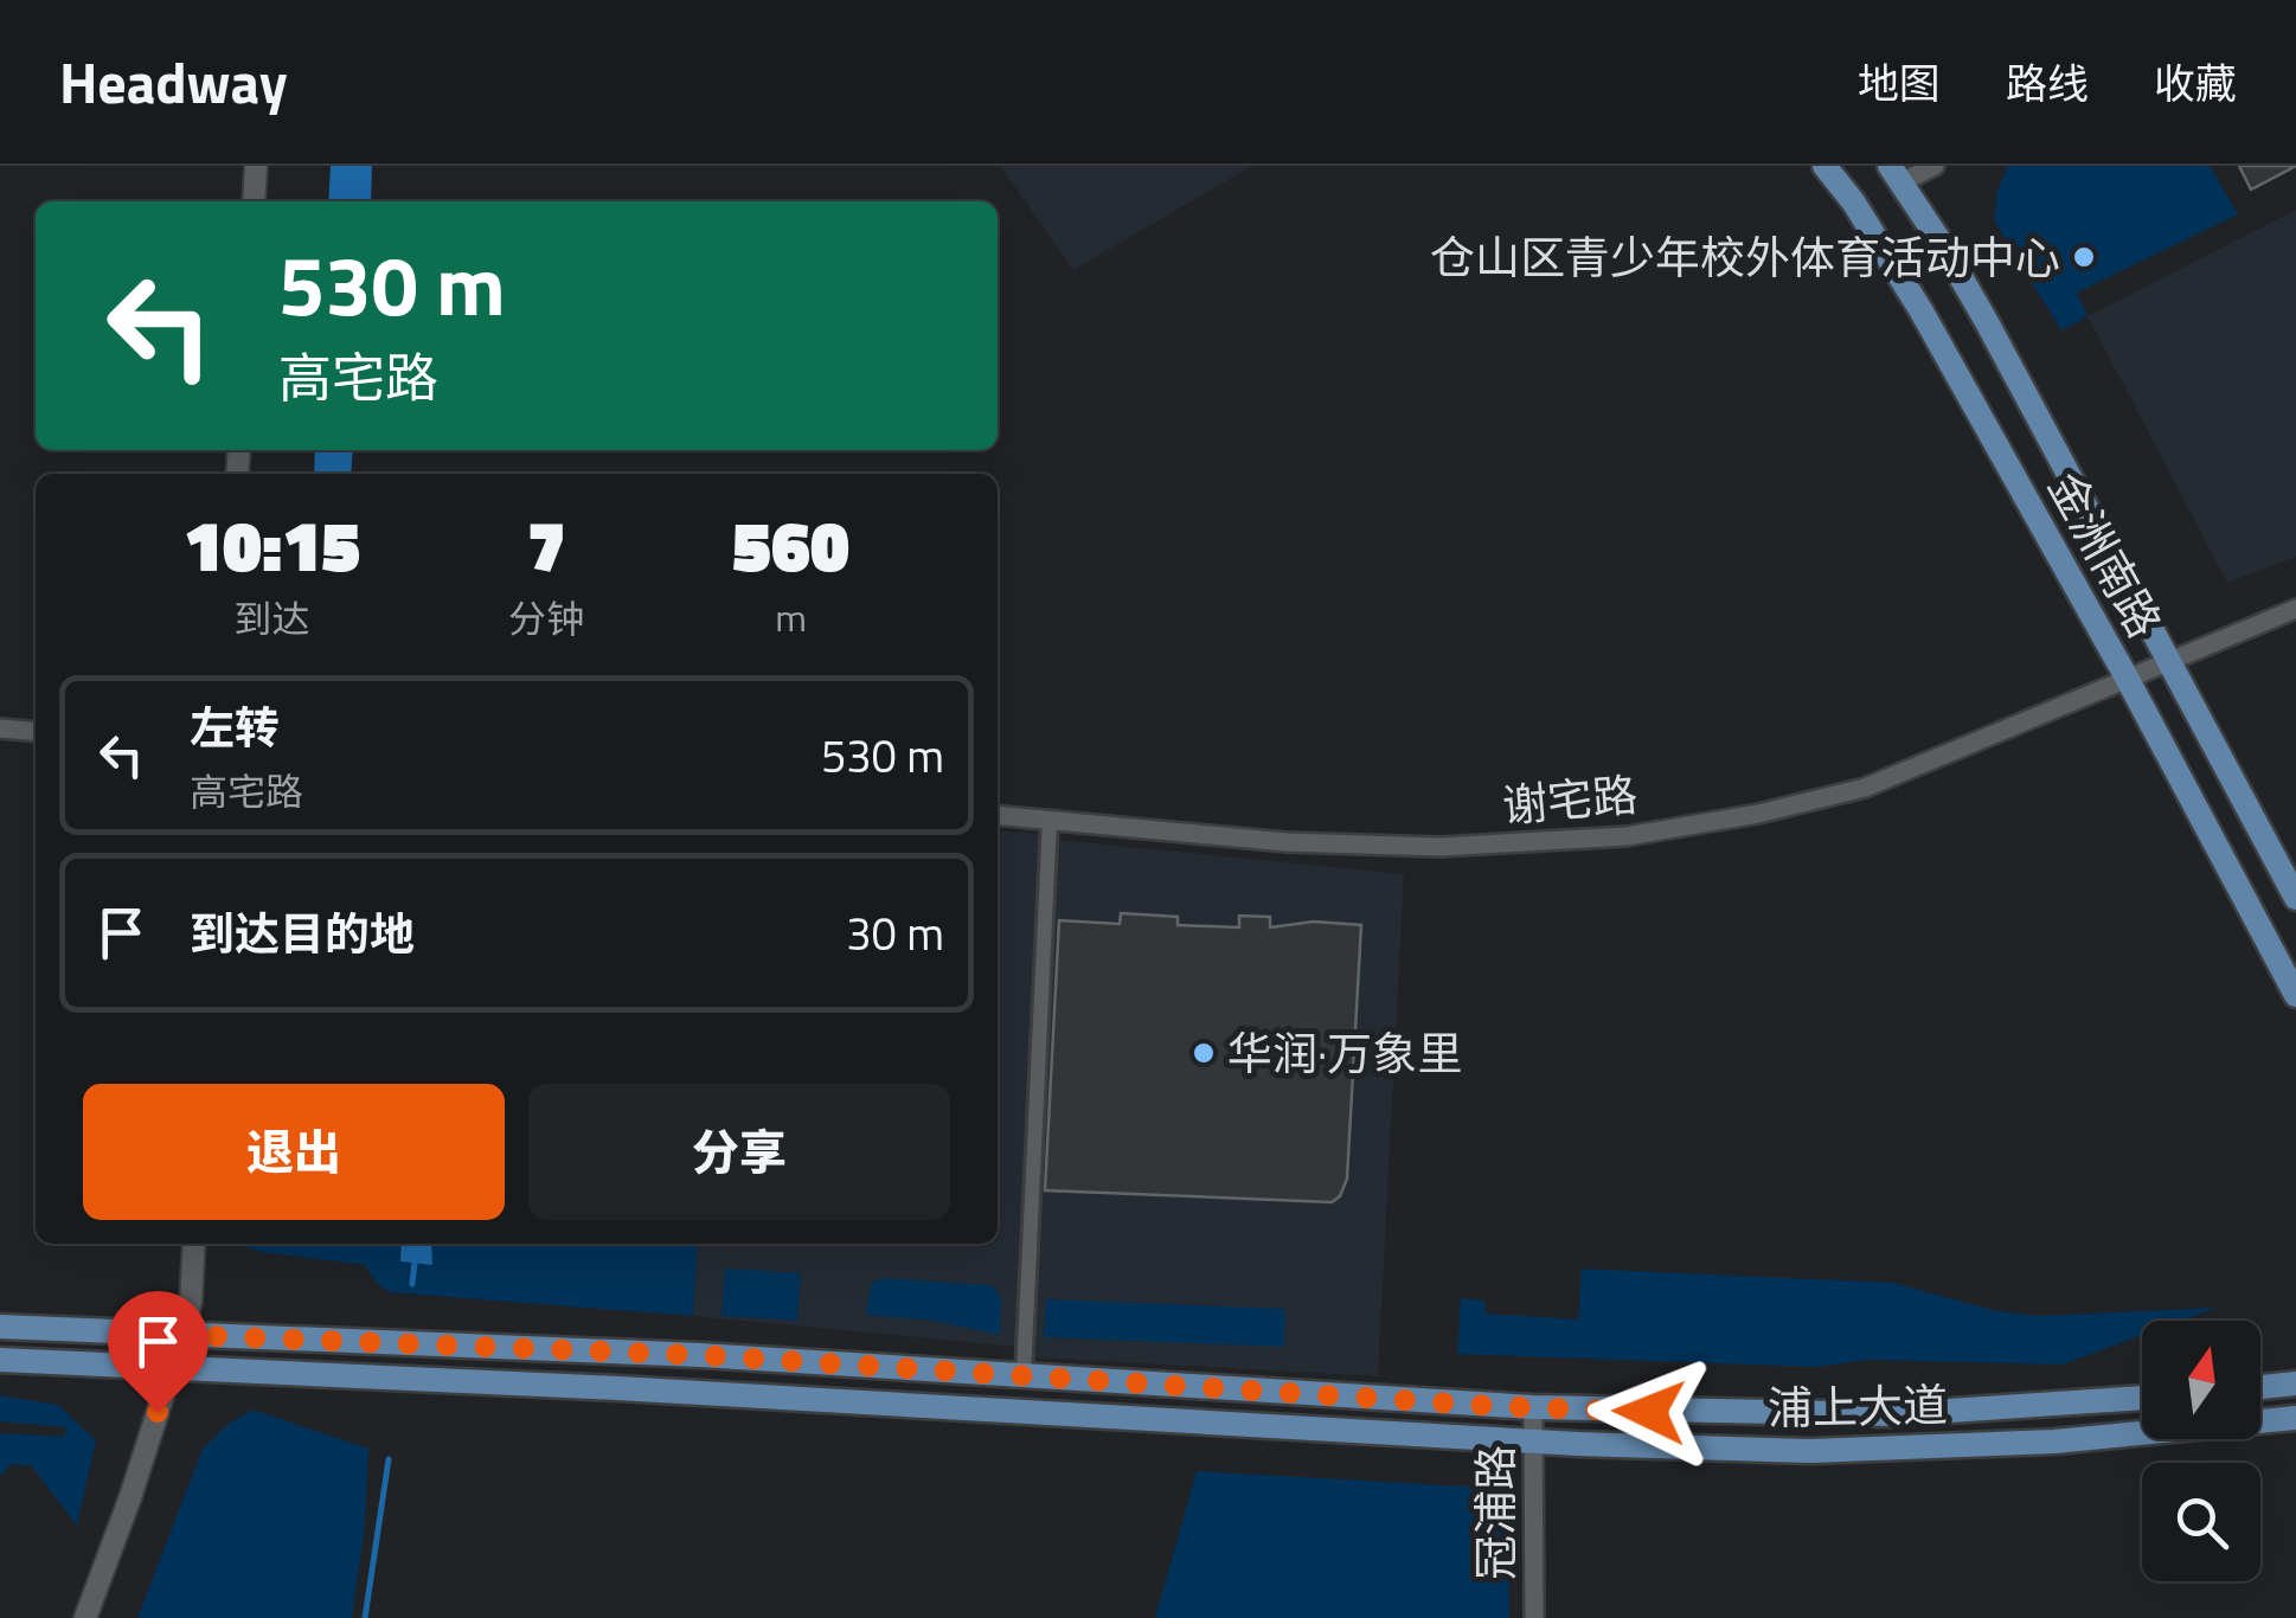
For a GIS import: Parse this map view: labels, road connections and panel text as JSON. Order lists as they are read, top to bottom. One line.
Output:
{"streets":{"main road":["金洲南路","浦上大道"],"street":["谢宅路","冠浦路"]},"crossings":[["金洲南路","谢宅路"],["浦上大道","冠浦路"]],"places":["仓山区青少年校外体育活动中心","华润·万象里"],"north":"top","page":{"header":"Headway","nav":["地图","路线","收藏"],"turn":["530 m","高宅路"],"eta":["10:15","到达","7","分钟","560","m"],"list":[{"name":"左转","note":"高宅路","value":"530 m"},{"name":"到达目的地","value":"30 m"}],"buttons":["退出","分享"]}}
